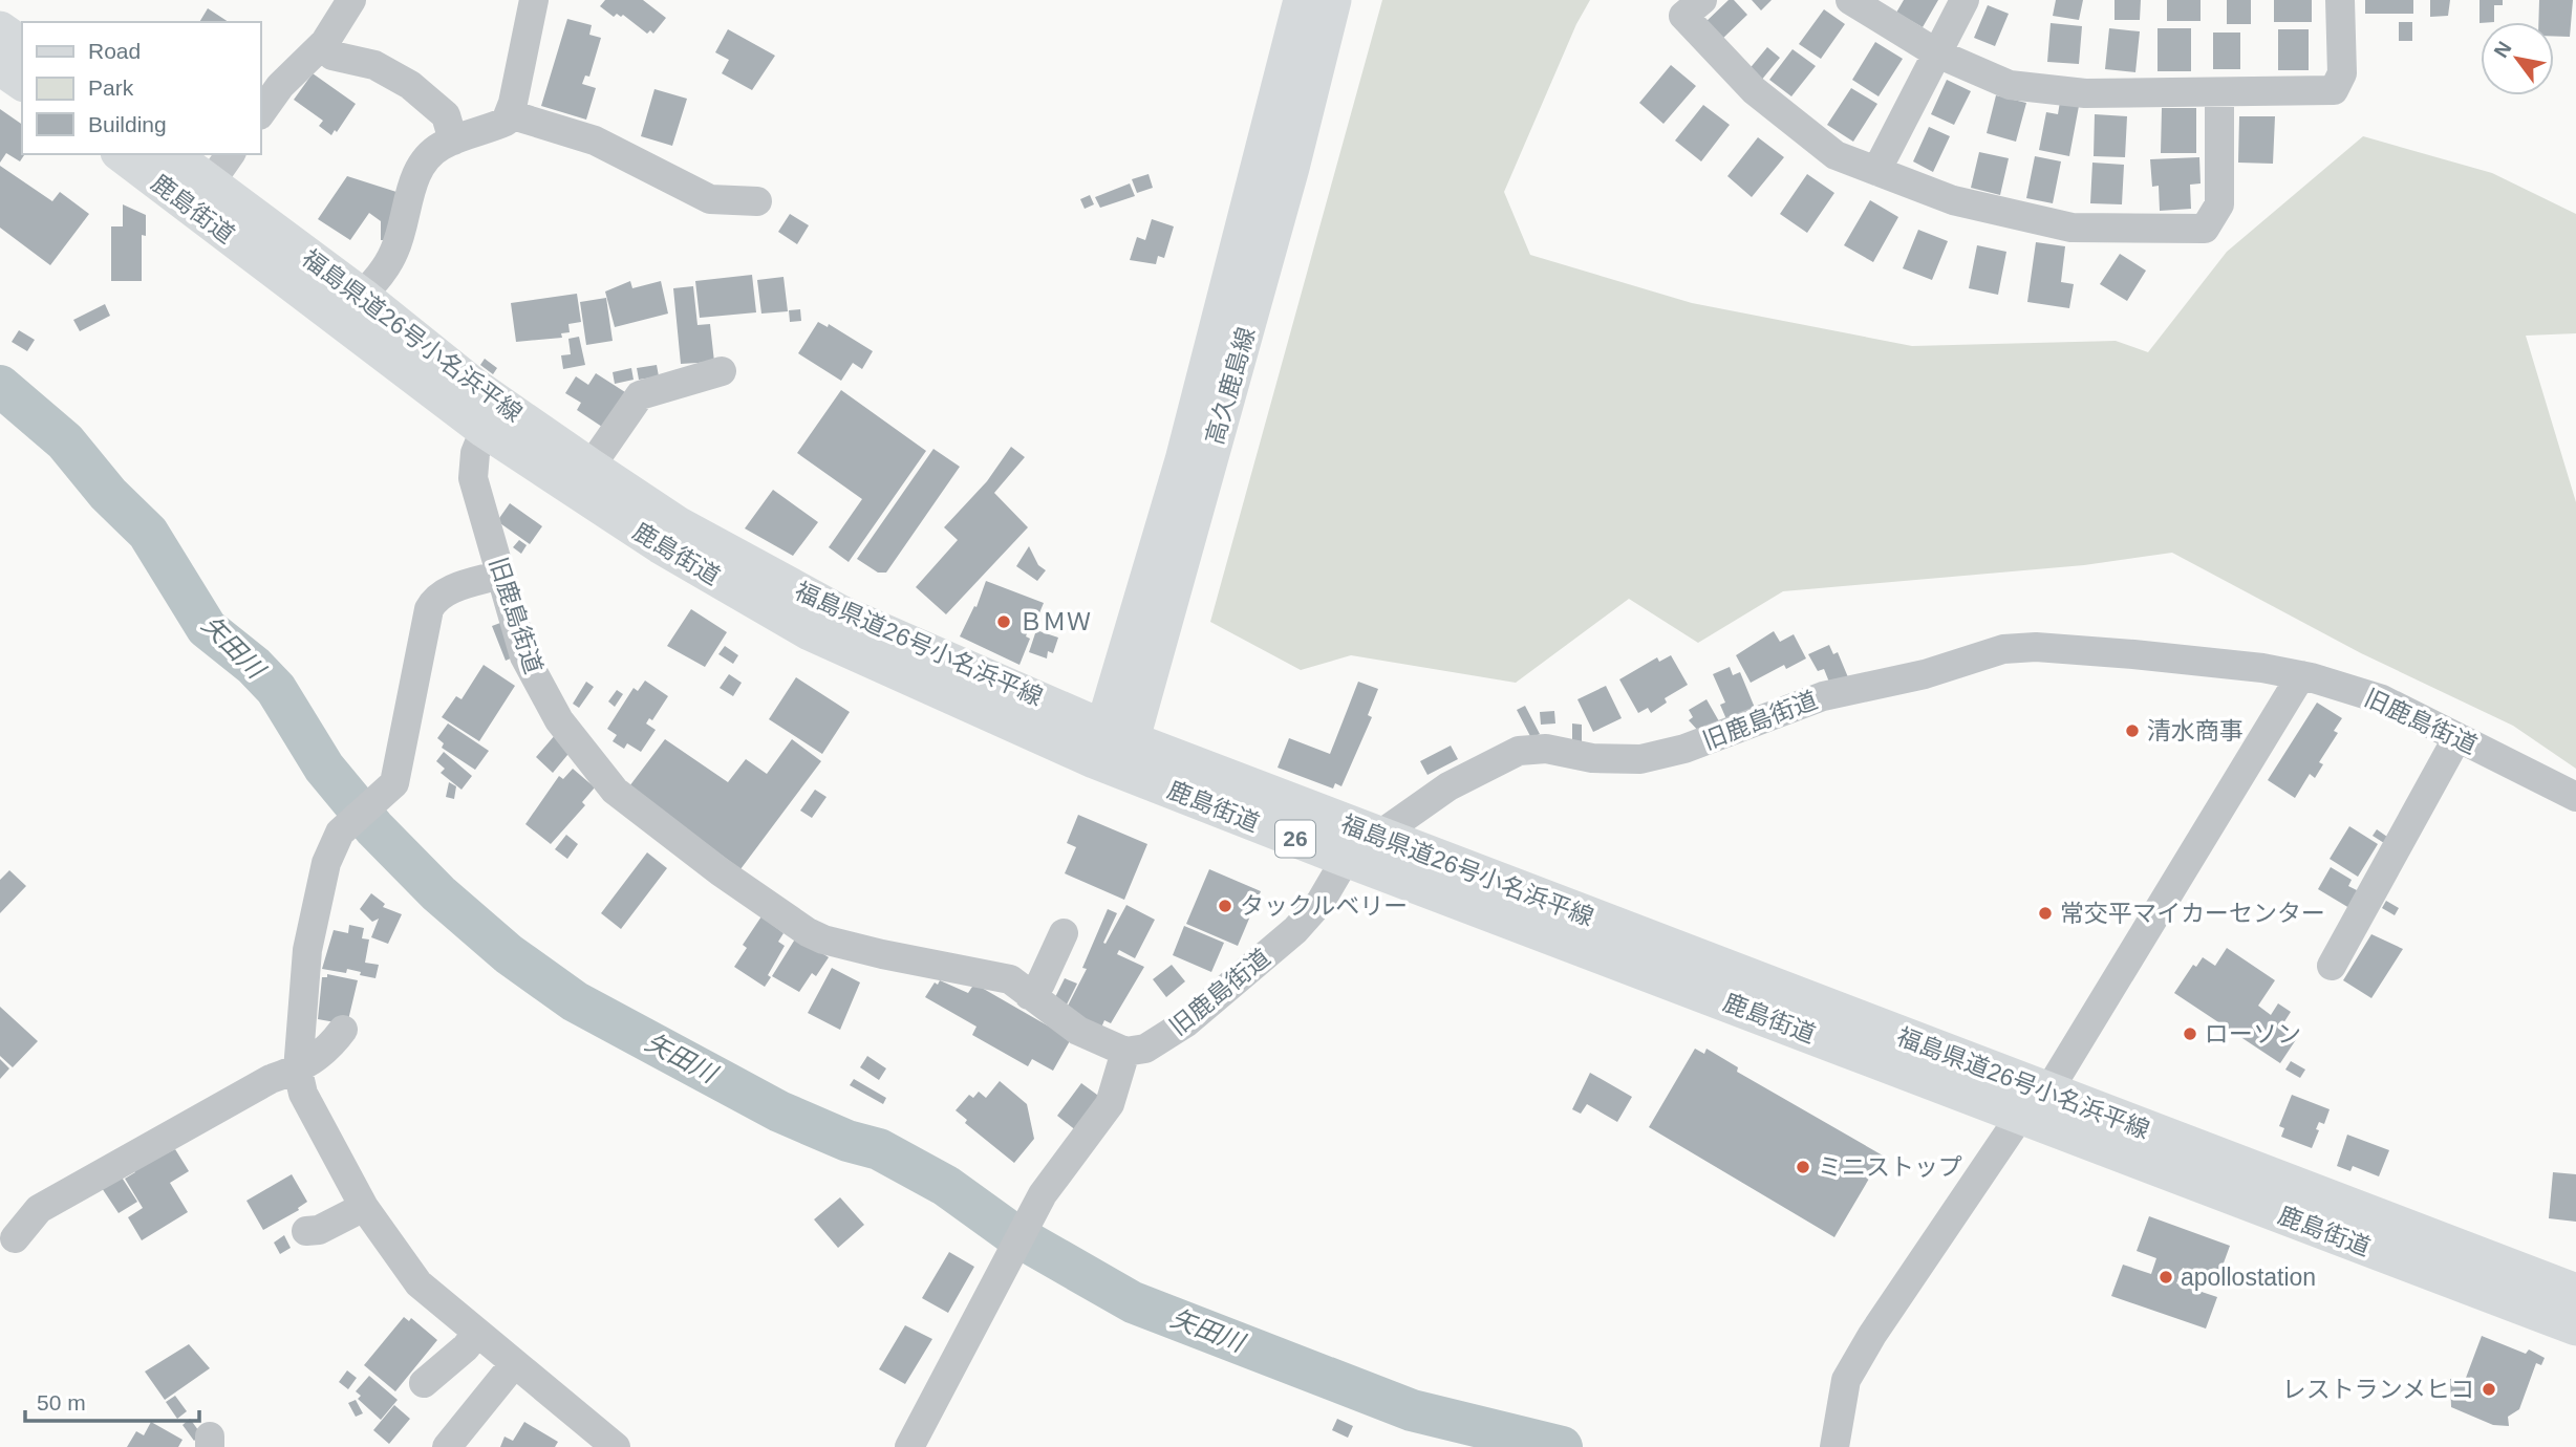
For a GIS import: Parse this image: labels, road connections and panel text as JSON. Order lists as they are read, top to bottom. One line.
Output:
{"streets":{"main road":["鹿島街道","福島県道26号小名浜平線","高久鹿島線","26"],"street":["旧鹿島街道"]},"crossings":[["鹿島街道","福島県道26号小名浜平線"],["鹿島街道","高久鹿島線"],["鹿島街道","旧鹿島街道"],["福島県道26号小名浜平線","高久鹿島線"],["福島県道26号小名浜平線","旧鹿島街道"]],"water":["矢田川"],"places":["ＢＭＷ","清水商事","タックルベリー","常交平マイカーセンター","ローソン","ミニストップ","apollostation","レストランメヒコ"],"legend":["Road","Park","Building"],"scale_bar":"50 m","north":"top left"}
